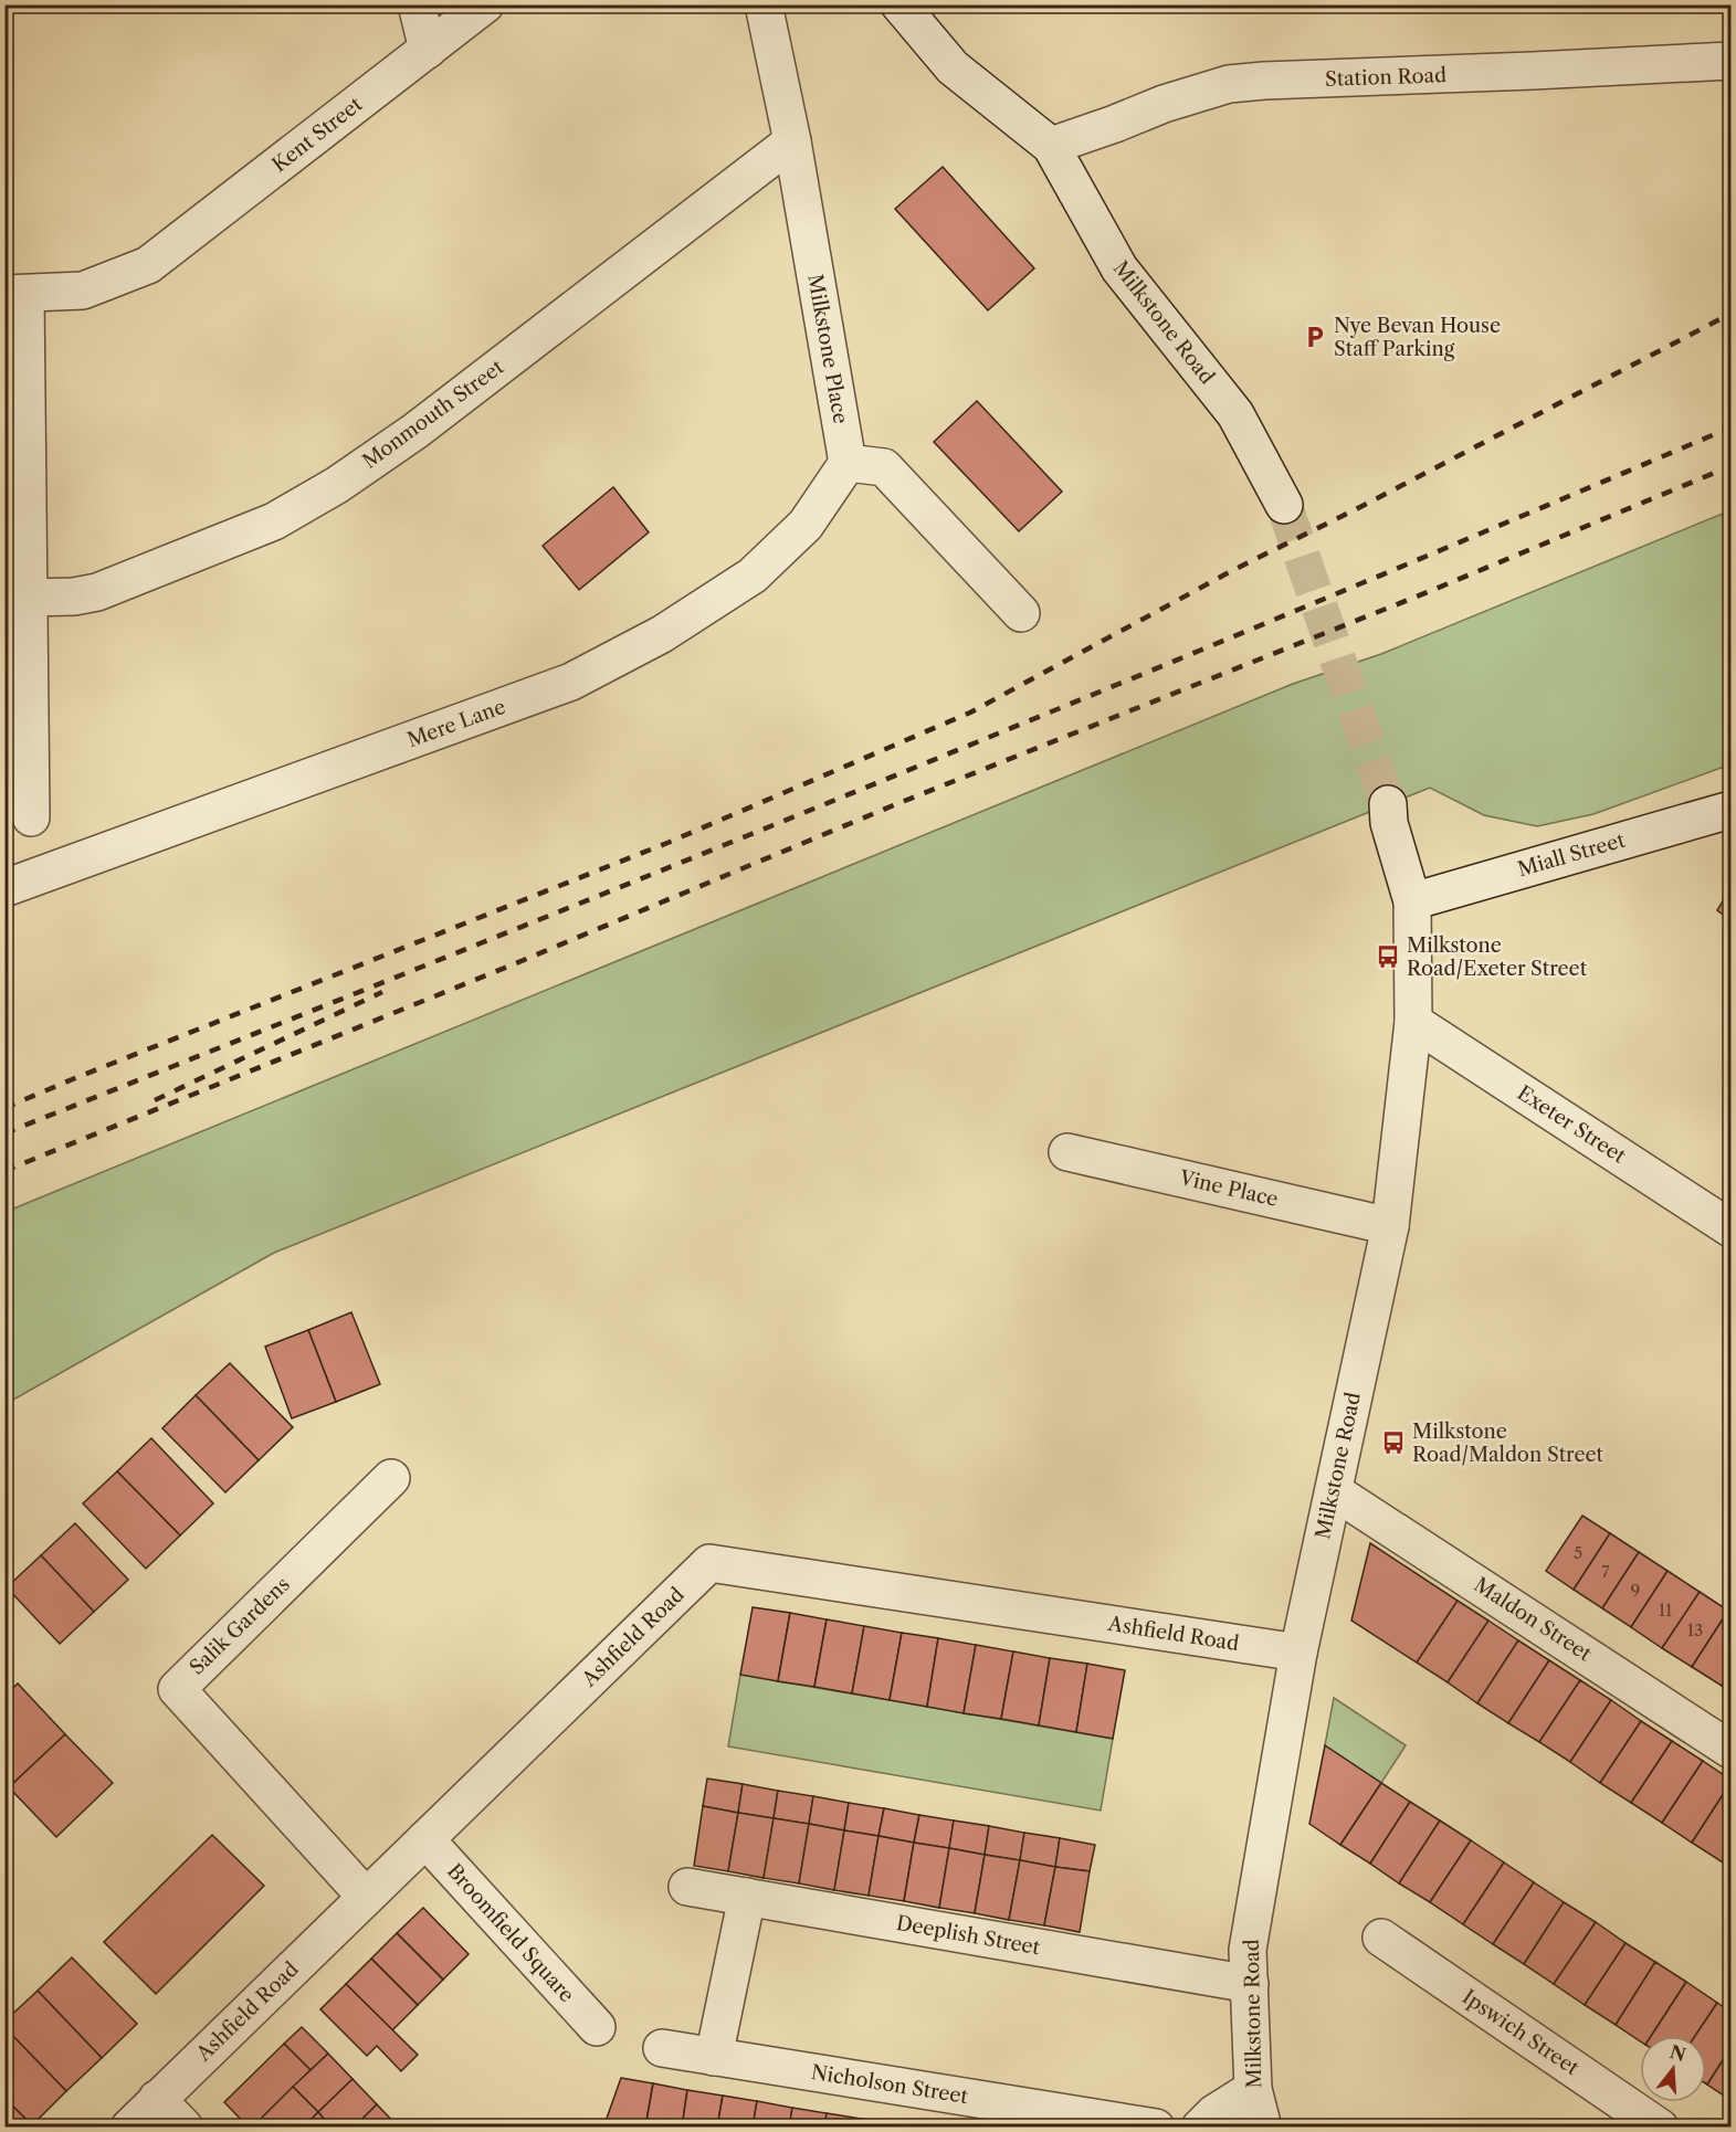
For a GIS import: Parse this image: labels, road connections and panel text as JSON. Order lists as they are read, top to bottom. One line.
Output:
{"streets":{"street":["Station Road","Kent Street","Milkstone Road","Milkstone Place","Monmouth Street","Mere Lane","Miall Street","Exeter Street","Vine Place","Maldon Street","Salik Gardens","Ashfield Road","Broomfield Square","Deeplish Street","Ipswich Street","Nicholson Street"]},"crossings":[["Station Road","Milkstone Road"],["Milkstone Road","Miall Street"],["Milkstone Road","Exeter Street"],["Milkstone Road","Vine Place"],["Milkstone Road","Maldon Street"],["Milkstone Road","Ashfield Road"],["Milkstone Road","Deeplish Street"],["Milkstone Place","Monmouth Street"],["Milkstone Place","Mere Lane"],["Salik Gardens","Ashfield Road"],["Ashfield Road","Broomfield Square"]],"places":{"parking":["Nye Bevan House Staff Parking"],"bus stop":["Milkstone Road/Exeter Street","Milkstone Road/Maldon Street"]},"house_numbers":["5","7","9","11","13"],"north":"top"}
